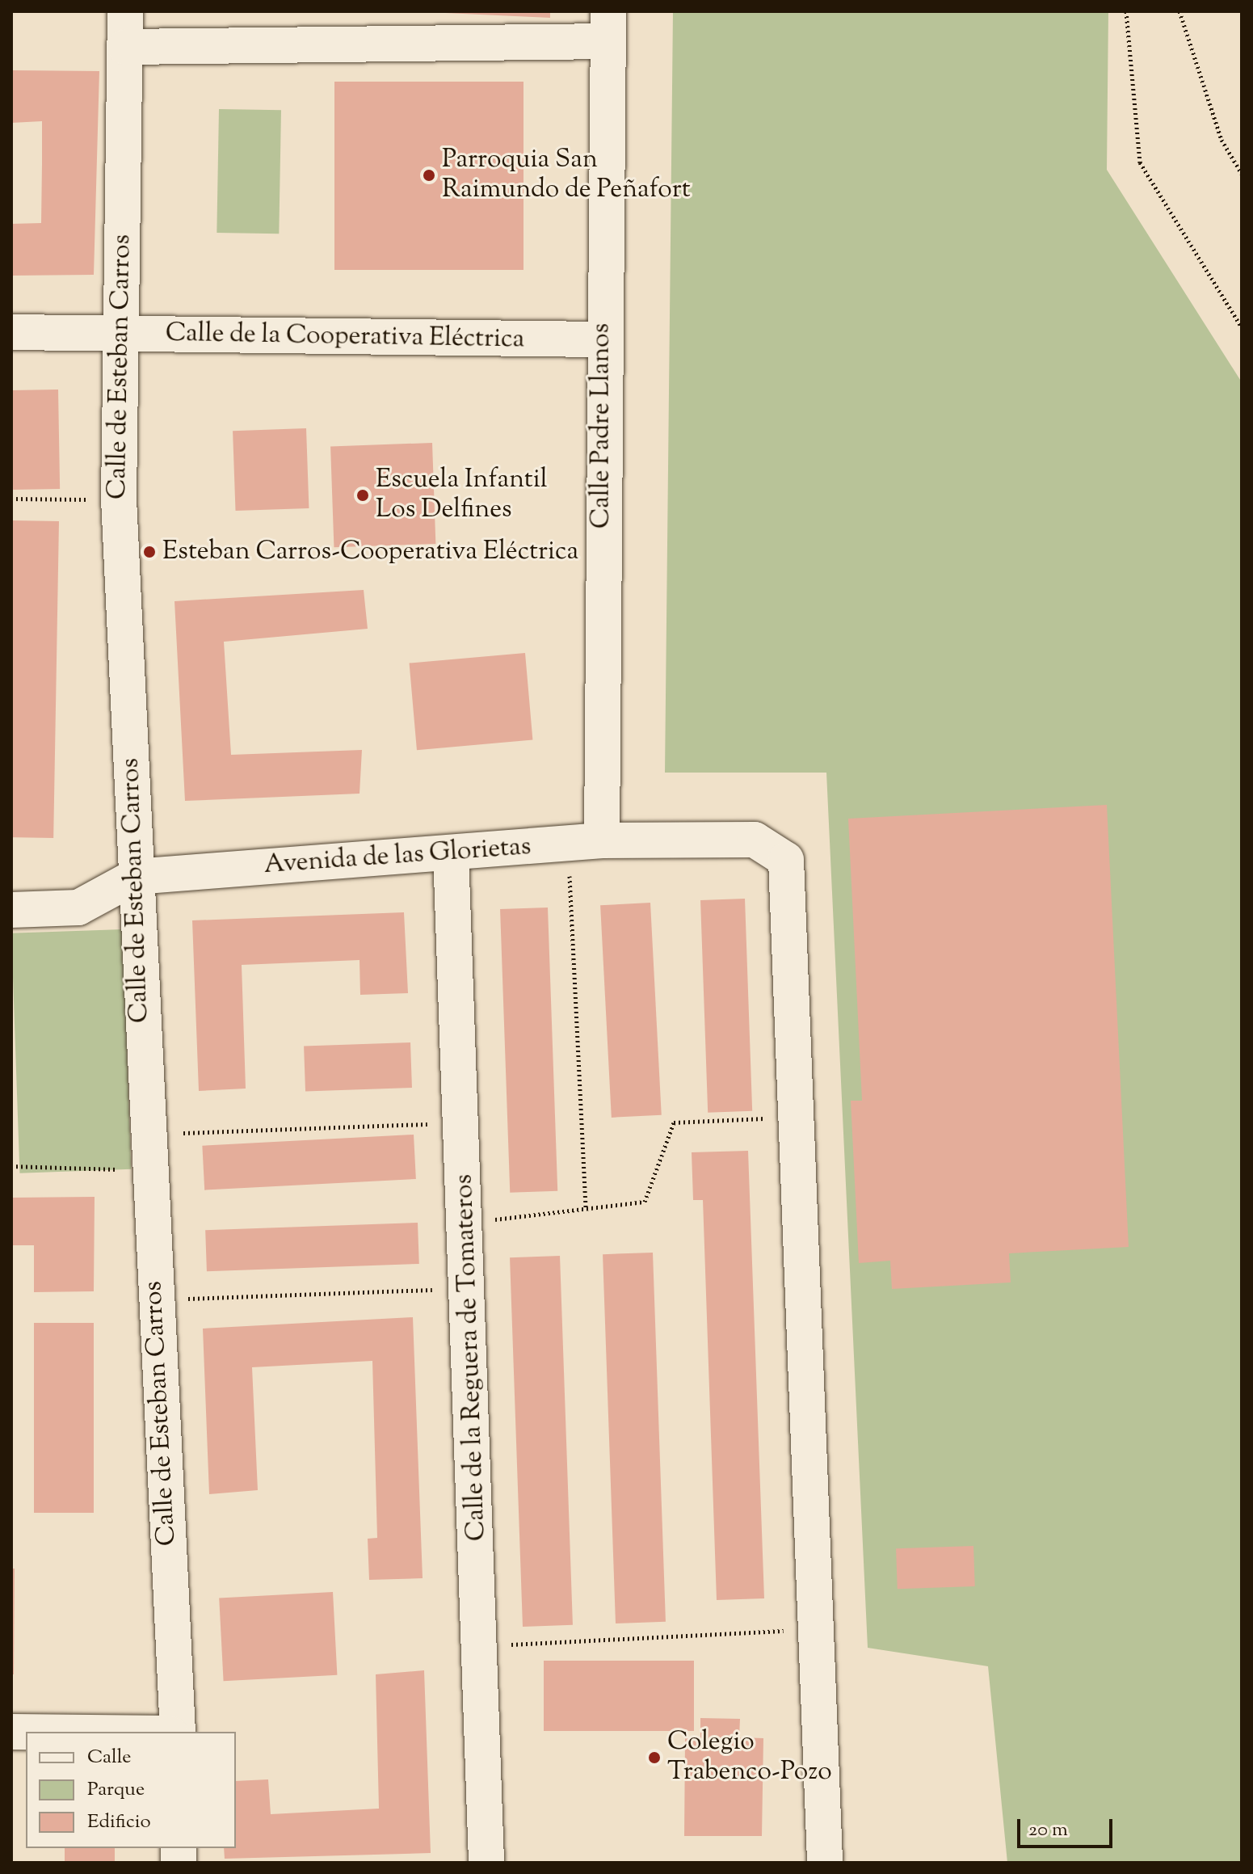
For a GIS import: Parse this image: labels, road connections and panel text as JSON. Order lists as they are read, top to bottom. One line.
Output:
{"streets":{"street":["Calle de la Cooperativa Eléctrica","Calle de Esteban Carros","Calle Padre Llanos","Avenida de las Glorietas","Calle de la Reguera de Tomateros"]},"crossings":[["Calle de la Cooperativa Eléctrica","Calle de Esteban Carros"],["Calle de la Cooperativa Eléctrica","Calle Padre Llanos"],["Calle de Esteban Carros","Avenida de las Glorietas"],["Calle Padre Llanos","Avenida de las Glorietas"],["Avenida de las Glorietas","Calle de la Reguera de Tomateros"]],"places":["Parroquia San Raimundo de Peñafort","Escuela Infantil Los Delfines","Esteban Carros-Cooperativa Eléctrica","Colegio Trabenco-Pozo"],"legend":["Calle","Parque","Edificio"],"scale_bar":"20 m"}
